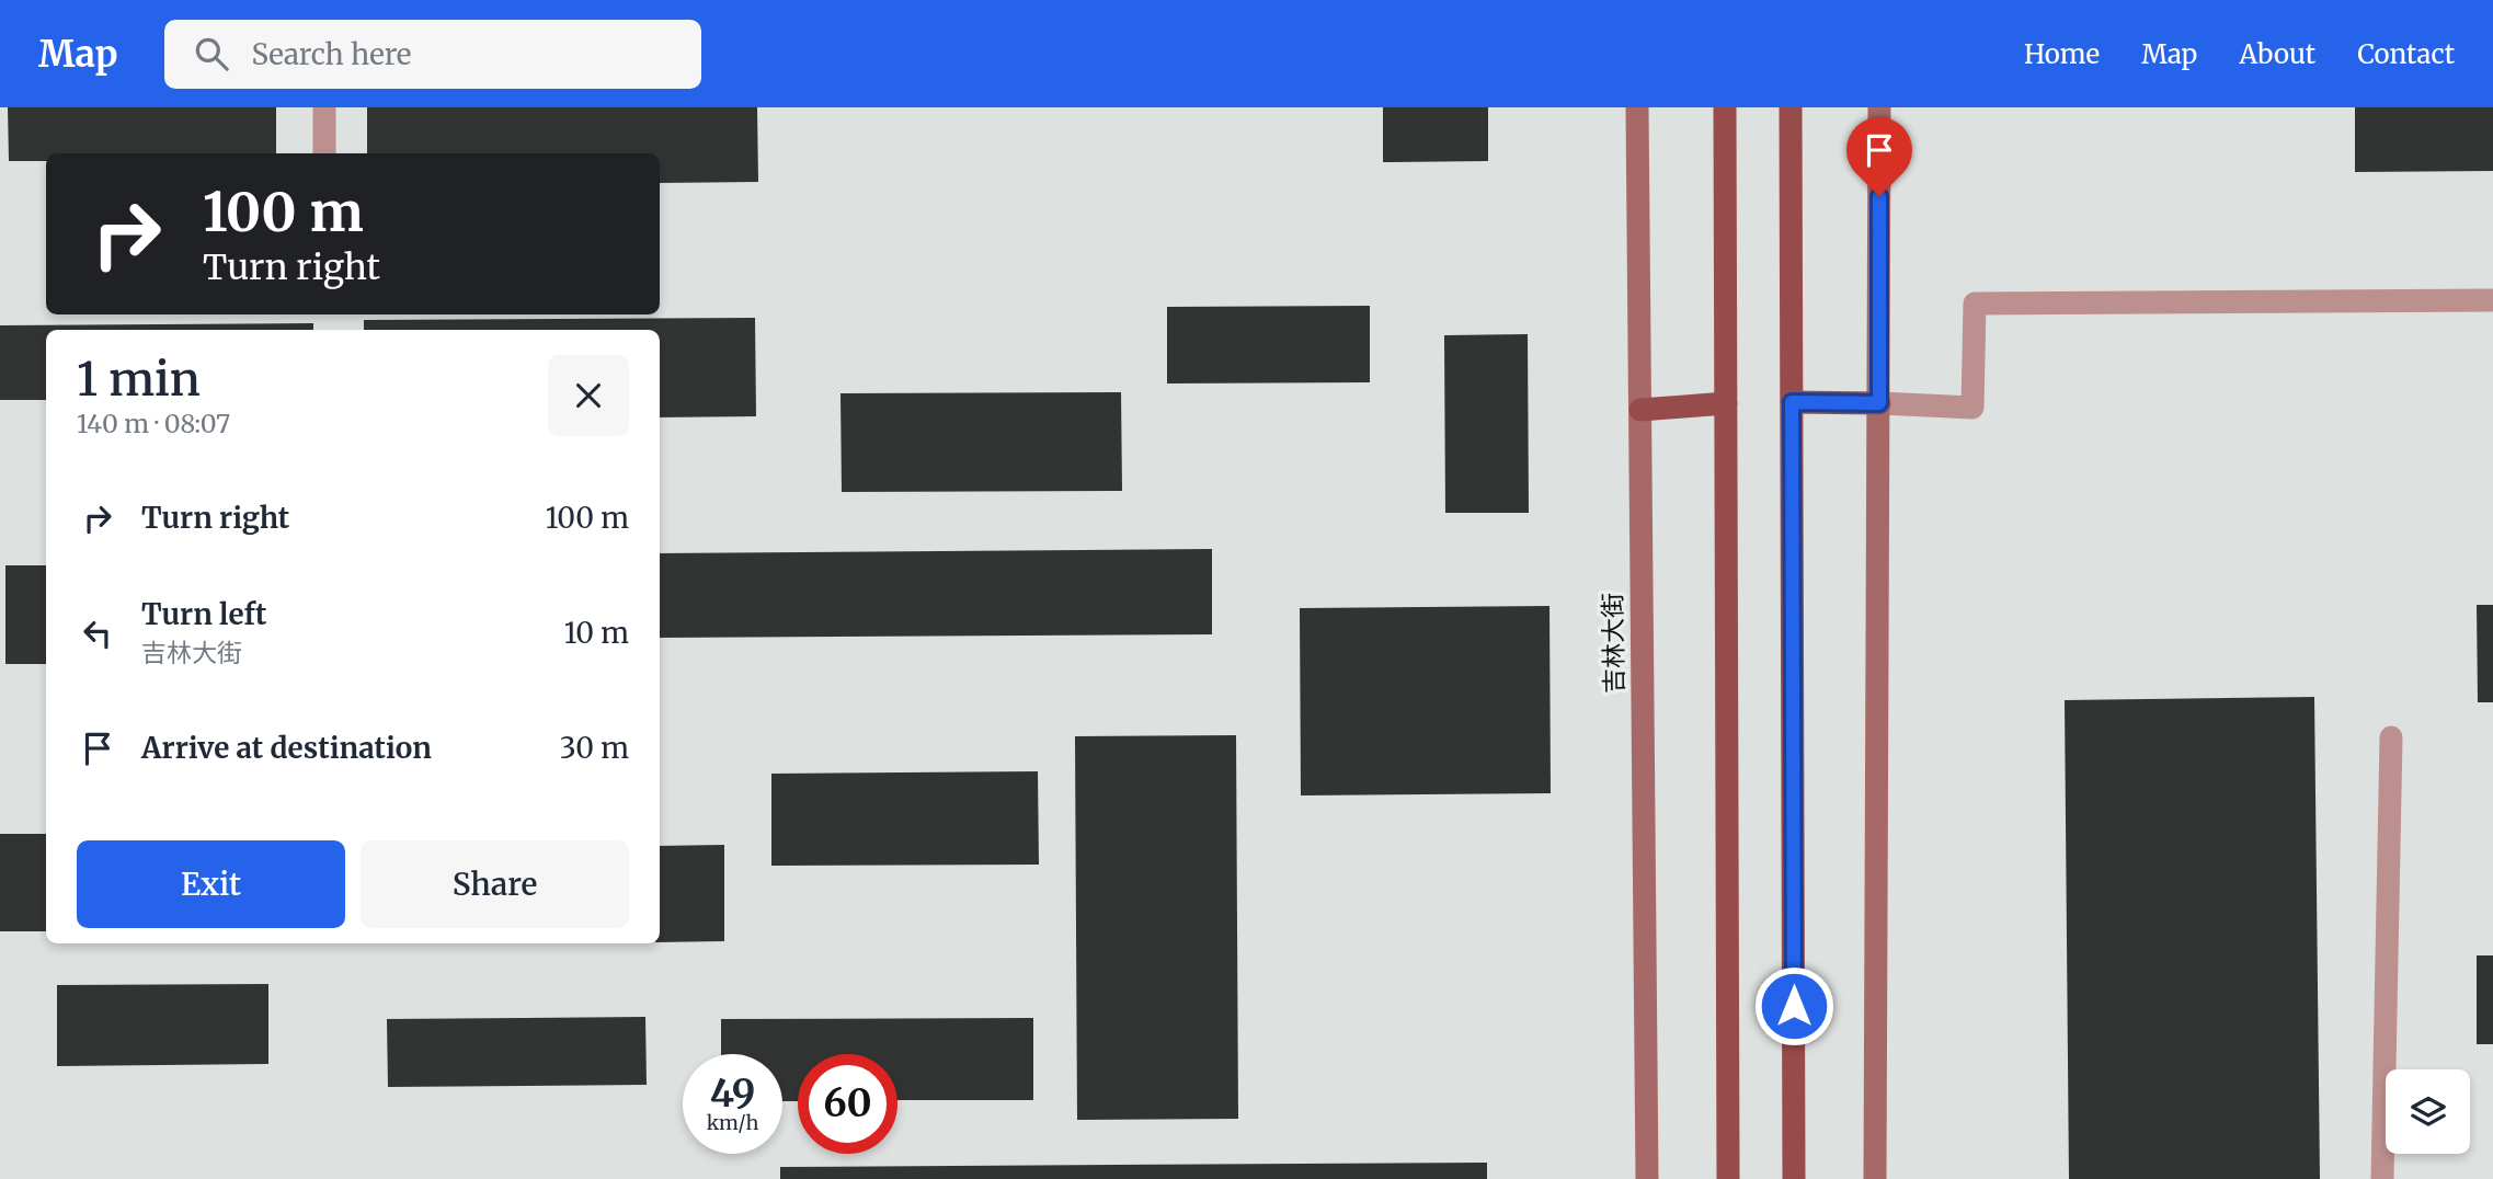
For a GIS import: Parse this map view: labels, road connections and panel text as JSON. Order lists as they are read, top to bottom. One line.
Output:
{"streets":{"street":["吉林大街"]},"page":{"header":"Map","search":"Search here","nav":["Home","Map","About","Contact"],"turn":["100 m","Turn right"],"heading":["1 min","140 m · 08:07"],"list":[{"name":"Turn right","value":"100 m"},{"name":"Turn left","note":"吉林大街","value":"10 m"},{"name":"Arrive at destination","value":"30 m"}],"buttons":["Exit","Share"],"speed":"49 km/h","limit":"60"}}
